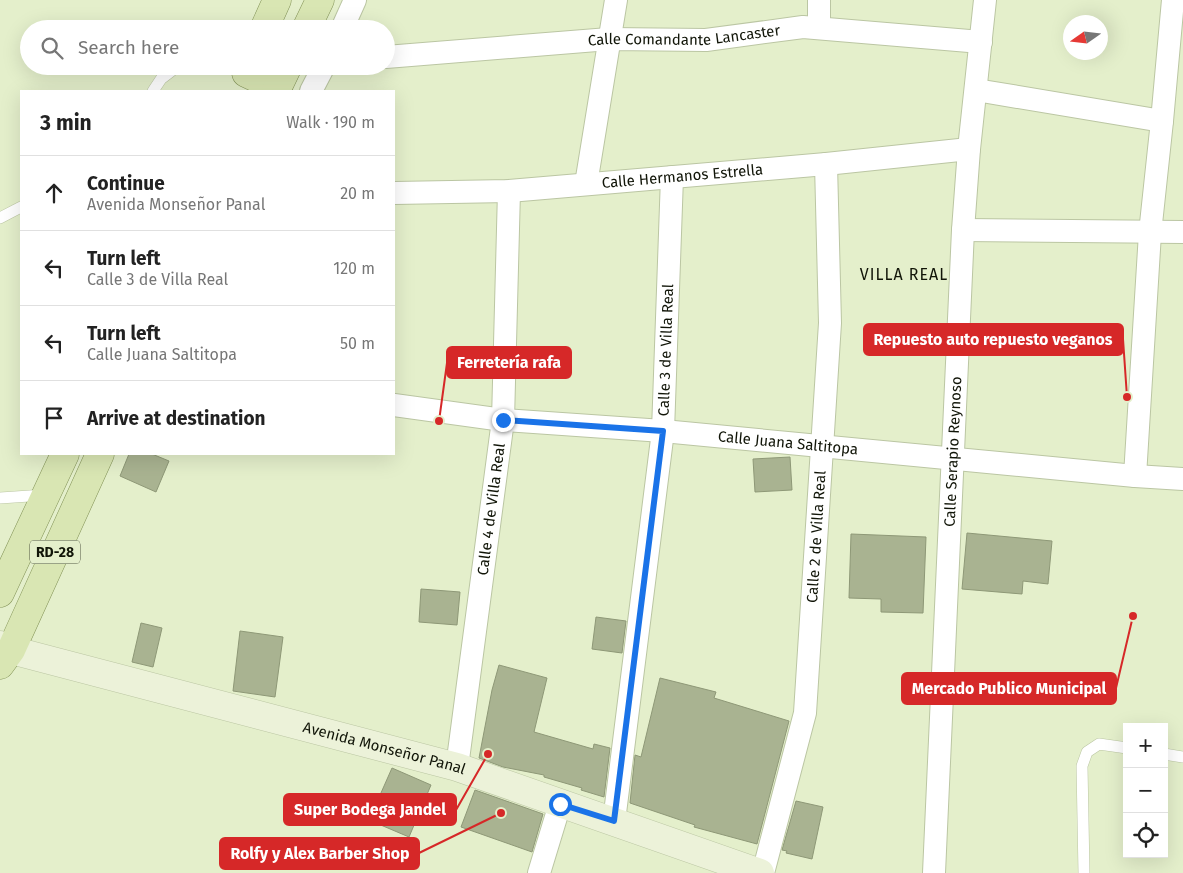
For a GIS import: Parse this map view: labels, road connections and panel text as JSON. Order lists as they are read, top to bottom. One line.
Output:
{"streets":{"main road":["RD-28","Avenida Monseñor Panal"],"street":["Calle Comandante Lancaster","Calle Hermanos Estrella","Calle 3 de Villa Real","Calle Juana Saltitopa","Calle Serapio Reynoso","Calle 4 de Villa Real","Calle 2 de Villa Real"]},"crossings":[["Calle Comandante Lancaster","Calle Serapio Reynoso"],["Calle Hermanos Estrella","Calle 3 de Villa Real"],["Calle Hermanos Estrella","Calle Serapio Reynoso"],["Calle Hermanos Estrella","Calle 4 de Villa Real"],["Calle Hermanos Estrella","Calle 2 de Villa Real"],["Calle 3 de Villa Real","Calle Juana Saltitopa"],["Calle 3 de Villa Real","Avenida Monseñor Panal"],["Calle Juana Saltitopa","Calle Serapio Reynoso"],["Calle Juana Saltitopa","Calle 4 de Villa Real"],["Calle Juana Saltitopa","Calle 2 de Villa Real"],["Calle 4 de Villa Real","Avenida Monseñor Panal"],["Calle 2 de Villa Real","Avenida Monseñor Panal"],["RD-28","Avenida Monseñor Panal"]],"districts":["VILLA REAL"],"places":["Repuesto auto repuesto veganos","Ferretería rafa","Mercado Publico Municipal","Super Bodega Jandel","Rolfy y Alex Barber Shop"],"north":"left","page":{"search":"Search here","heading":["3 min","Walk · 190 m"],"list":[["Continue","Avenida Monseñor Panal","20 m"],["Turn left","Calle 3 de Villa Real","120 m"],["Turn left","Calle Juana Saltitopa","50 m"],"Arrive at destination"],"map_buttons":["+","−"]}}
